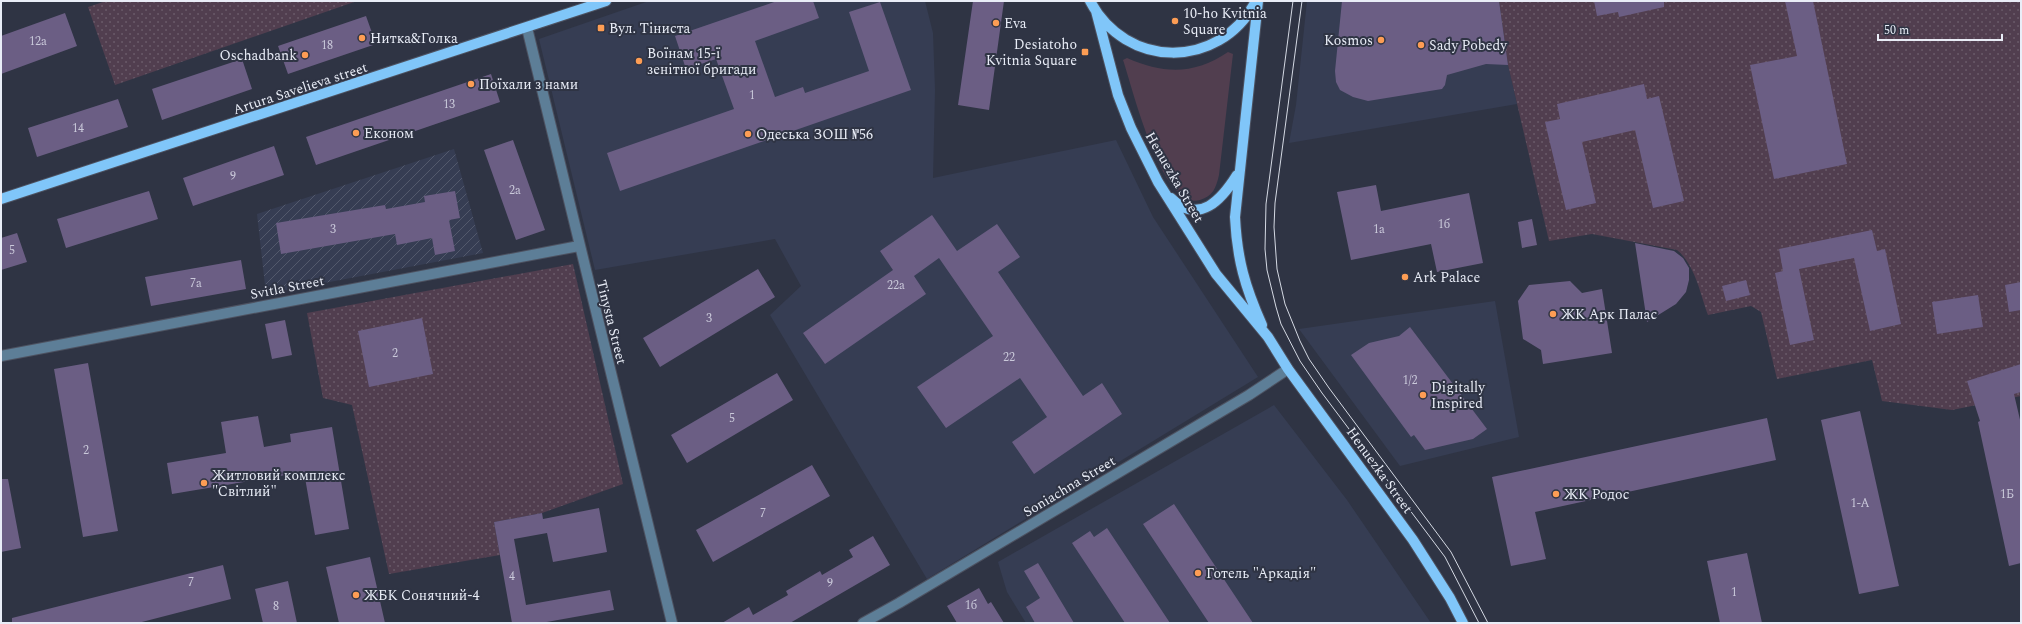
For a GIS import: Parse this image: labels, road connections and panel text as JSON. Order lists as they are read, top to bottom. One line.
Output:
{"streets":{"main road":["Artura Savelieva street","Henuezka Street"],"street":["Svitla Street","Tinysta Street","Soniachna Street"]},"crossings":[["Artura Savelieva street","Tinysta Street"],["Henuezka Street","Soniachna Street"],["Svitla Street","Tinysta Street"]],"places":{"other":["10-ho Kvitnia Square","Eva","Нитка&Голка","Kosmos","Sady Pobedy","Oschadbank","Воїнам 15-ї зенітної бригади","Поїхали з нами","Економ","Одеська ЗОШ №56","Ark Palace","ЖК Арк Палас","Digitally Inspired","Житловий комплекс \"Світлий\"","ЖК Родос","Готель \"Аркадія\"","ЖБК Сонячний-4"],"transit":["Вул. Тіниста","Desiatoho Kvitnia Square"]},"house_numbers":["12а","18","1","13","14","9","2а","1б","3","1а","5","7а","22а","3","2","22","1/2","5","2","1Б","1-А","7","4","7","9","1","1б","8"],"scale_bar":"50 m"}
